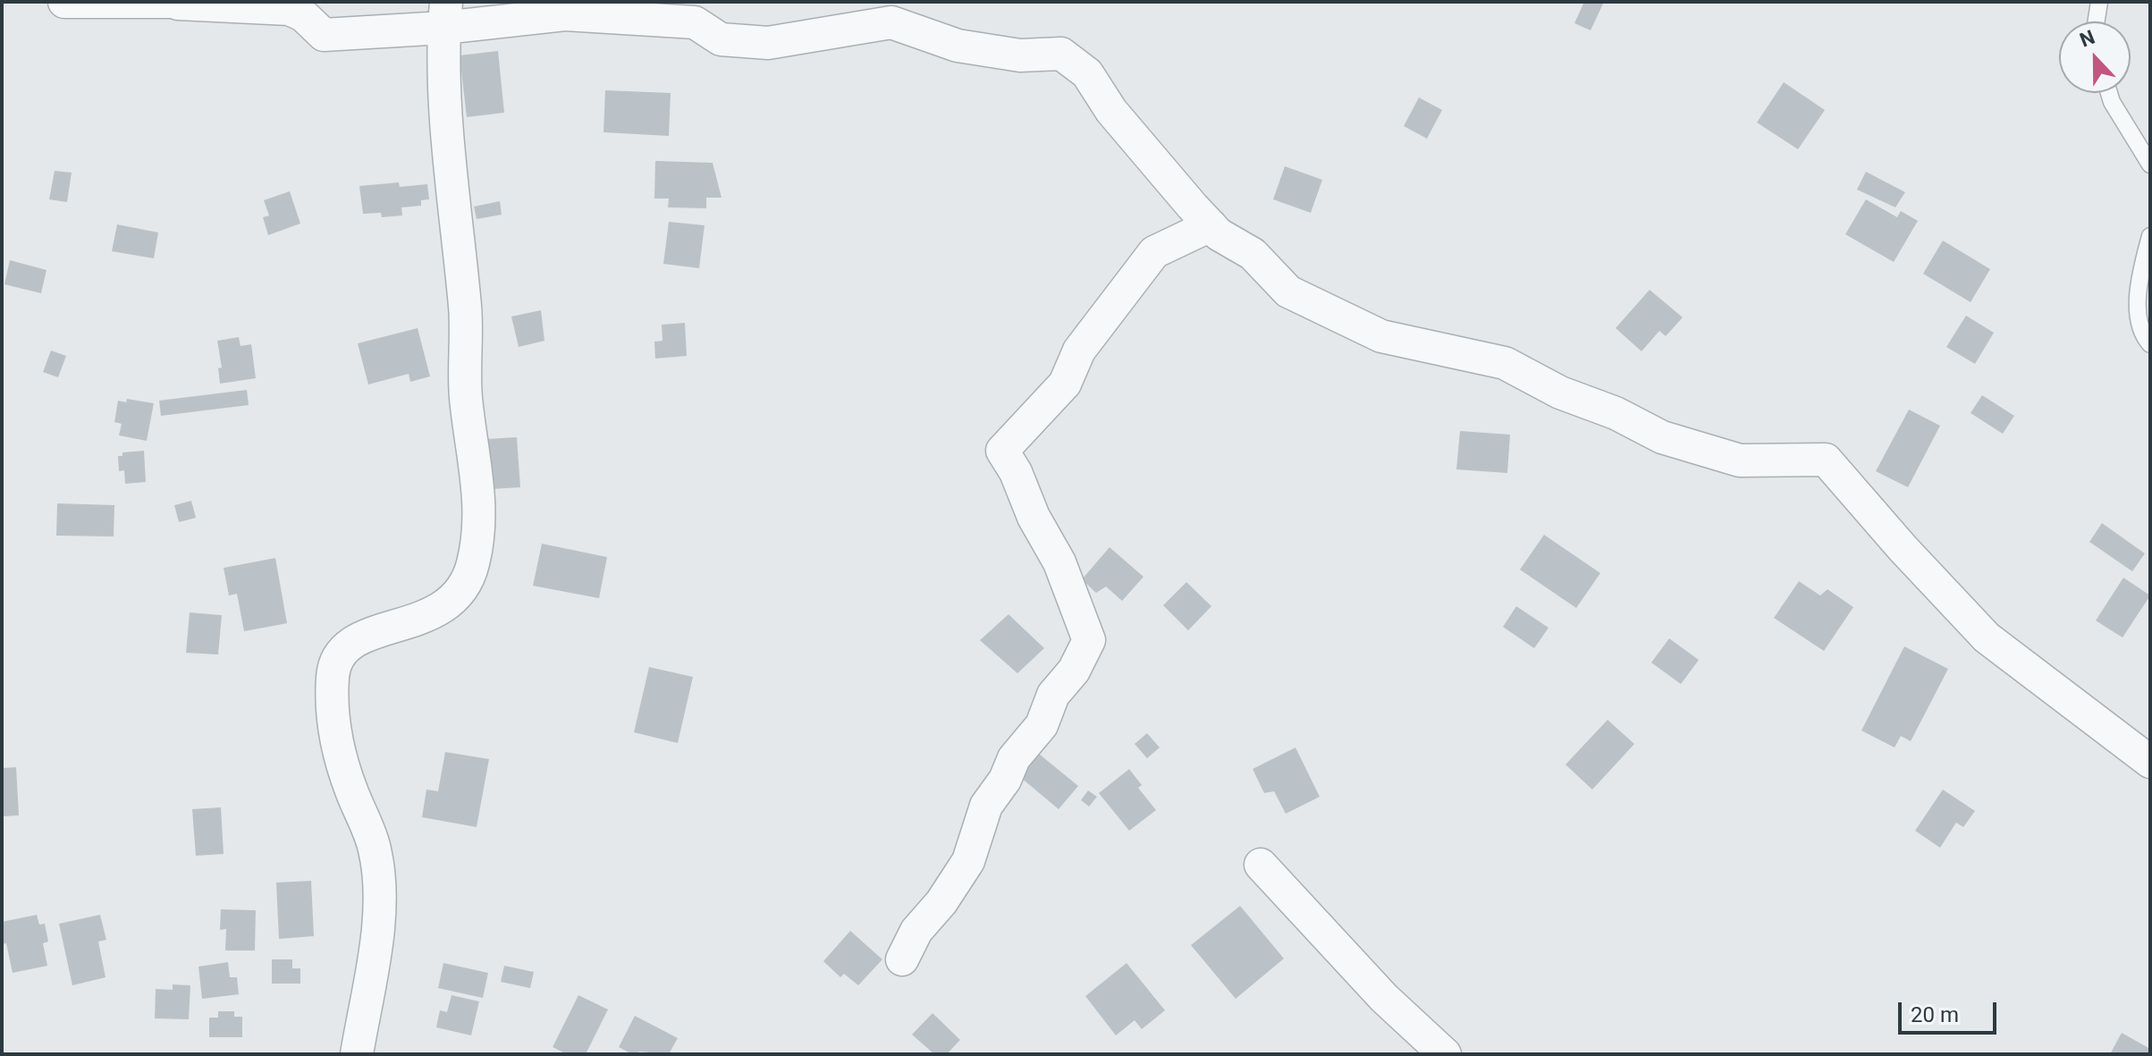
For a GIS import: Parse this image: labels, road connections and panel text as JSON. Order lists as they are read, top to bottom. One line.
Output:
{"scale_bar":"20 m","north":"top"}
